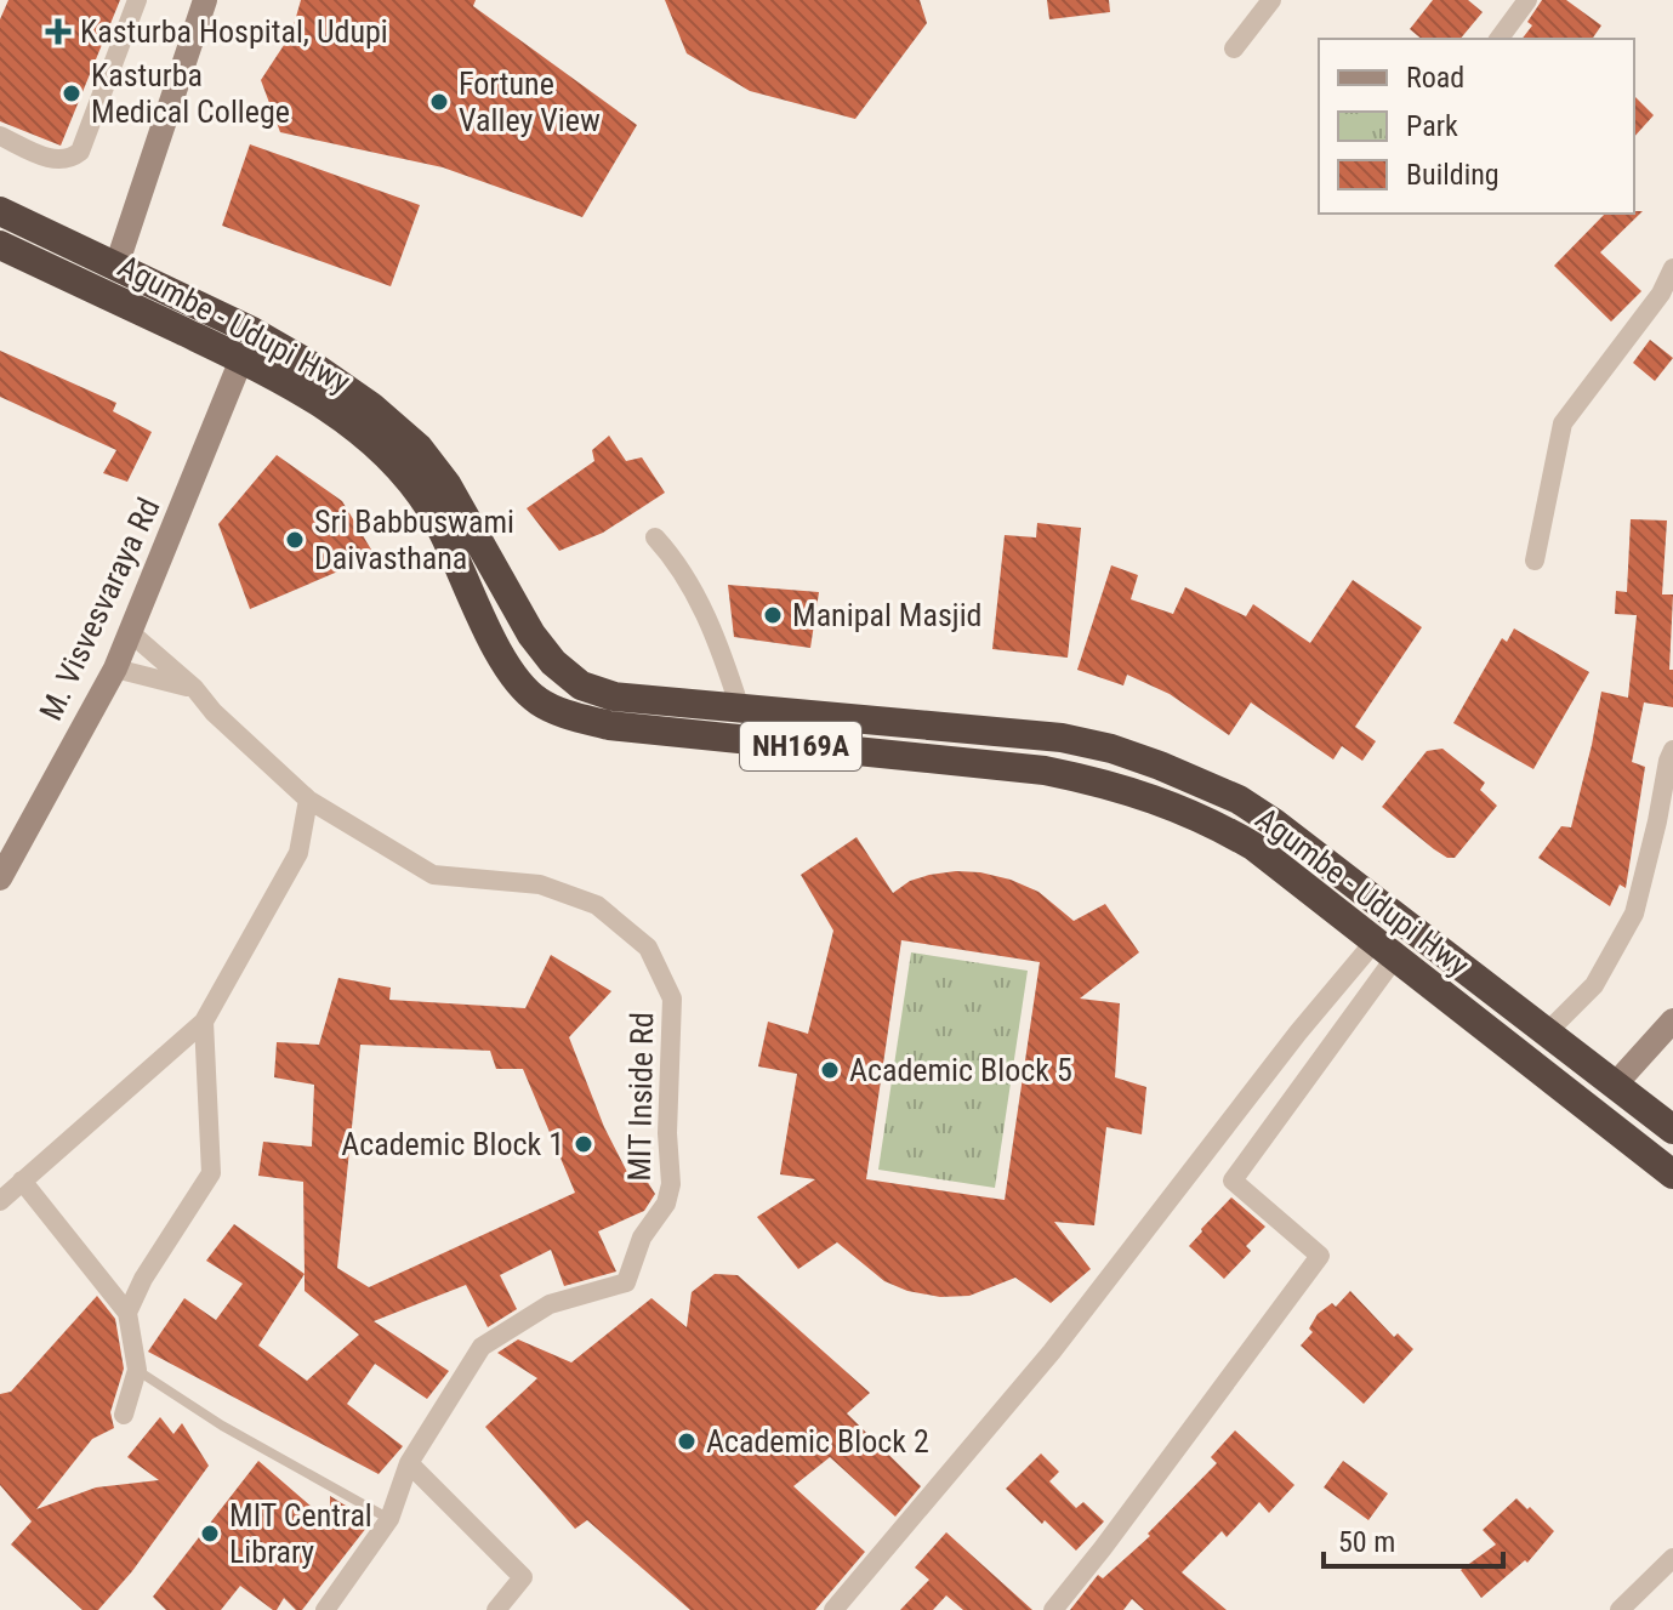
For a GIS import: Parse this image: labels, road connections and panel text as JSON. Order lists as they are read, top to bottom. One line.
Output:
{"streets":{"highway":["Agumbe - Udupi Hwy","NH169A"],"street":["M. Visvesvaraya Rd","MIT Inside Rd"]},"crossings":[["Agumbe - Udupi Hwy","M. Visvesvaraya Rd"],["Agumbe - Udupi Hwy","NH169A"],["M. Visvesvaraya Rd","MIT Inside Rd"]],"places":{"health":["Kasturba Hospital, Udupi"],"other":["Kasturba Medical College","Fortune Valley View","Sri Babbuswami Daivasthana","Manipal Masjid","Academic Block 5","Academic Block 1","Academic Block 2","MIT Central Library"]},"legend":["Road","Park","Building"],"scale_bar":"50 m"}
